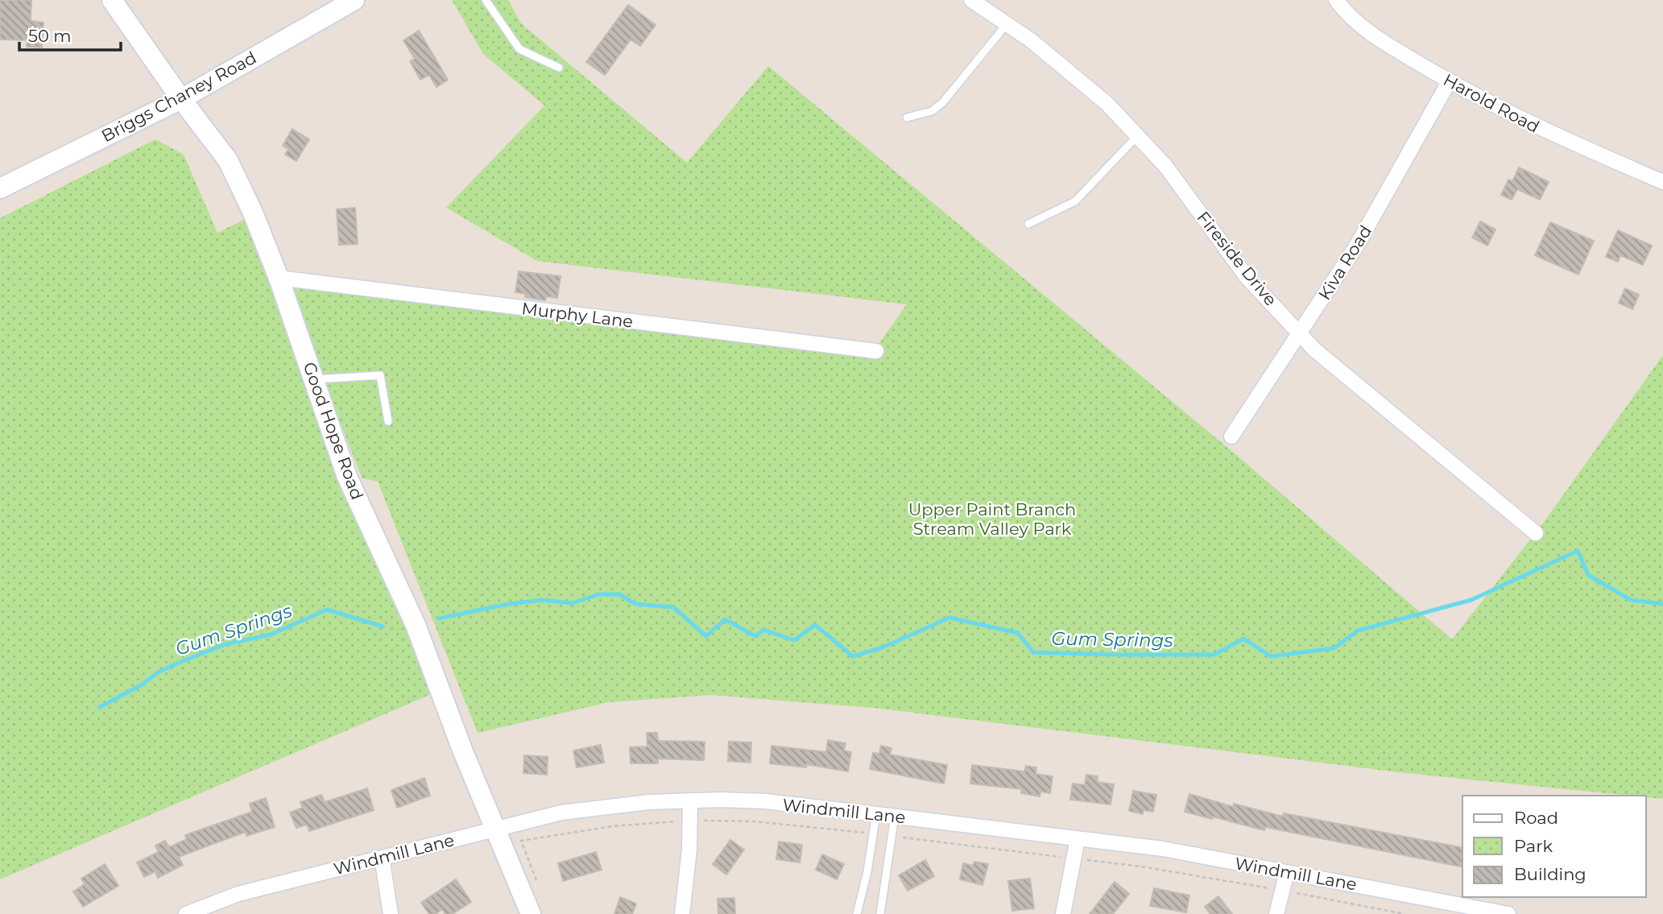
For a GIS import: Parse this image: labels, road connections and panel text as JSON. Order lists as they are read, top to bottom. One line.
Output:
{"streets":{"street":["Briggs Chaney Road","Harold Road","Fireside Drive","Kiva Road","Murphy Lane","Good Hope Road","Windmill Lane"]},"crossings":[["Briggs Chaney Road","Good Hope Road"],["Harold Road","Kiva Road"],["Fireside Drive","Kiva Road"],["Murphy Lane","Good Hope Road"],["Good Hope Road","Windmill Lane"]],"water":["Gum Springs"],"parks":["Upper Paint Branch Stream Valley Park"],"legend":["Road","Park","Building"],"scale_bar":"50 m"}
